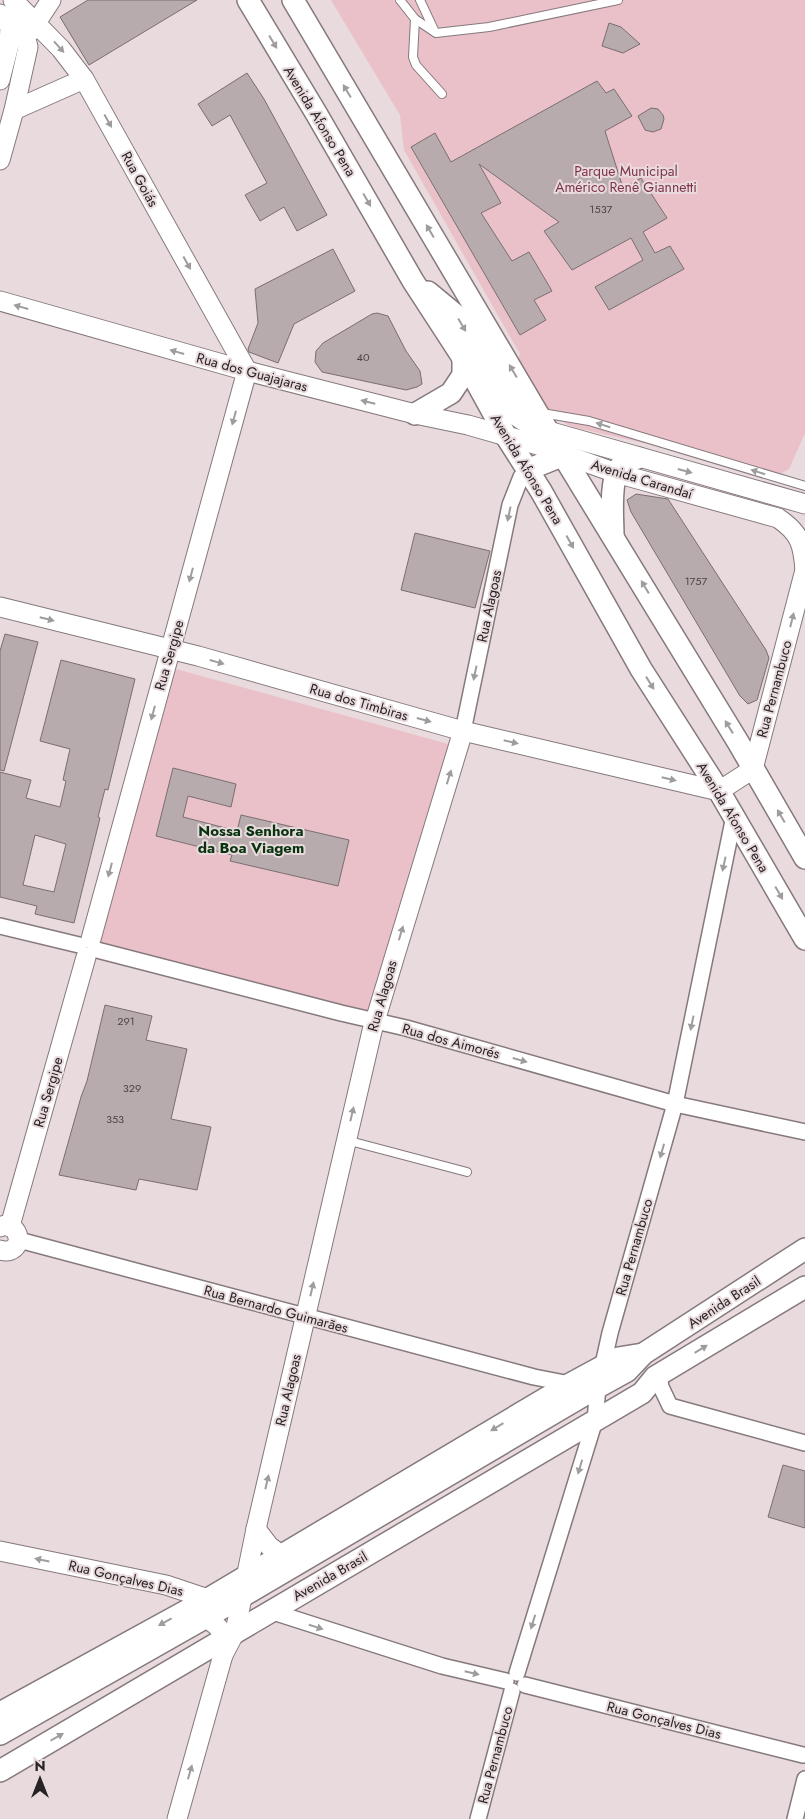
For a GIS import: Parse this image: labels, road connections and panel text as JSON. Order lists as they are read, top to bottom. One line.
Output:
{"streets":{"main road":["Avenida Afonso Pena","Avenida Brasil"],"street":["Rua Goiás","Rua dos Guajajaras","Avenida Carandaí","Rua Alagoas","Rua Sergipe","Rua Pernambuco","Rua dos Timbiras","Rua dos Aimorés","Rua Bernardo Guimarães","Rua Gonçalves Dias"]},"crossings":[["Avenida Afonso Pena","Rua dos Guajajaras"],["Avenida Afonso Pena","Avenida Carandaí"],["Avenida Afonso Pena","Rua Alagoas"],["Avenida Afonso Pena","Rua Pernambuco"],["Avenida Afonso Pena","Rua dos Timbiras"],["Rua Goiás","Rua dos Guajajaras"],["Rua Goiás","Rua Sergipe"],["Rua dos Guajajaras","Avenida Carandaí"],["Rua dos Guajajaras","Rua Sergipe"],["Rua Alagoas","Rua dos Timbiras"],["Rua Alagoas","Rua dos Aimorés"],["Rua Alagoas","Avenida Brasil"],["Rua Alagoas","Rua Bernardo Guimarães"],["Rua Alagoas","Rua Gonçalves Dias"],["Rua Sergipe","Rua dos Timbiras"],["Rua Sergipe","Rua dos Aimorés"],["Rua Sergipe","Rua Bernardo Guimarães"],["Rua Pernambuco","Rua dos Aimorés"],["Rua Pernambuco","Avenida Brasil"],["Rua Pernambuco","Rua Gonçalves Dias"],["Avenida Brasil","Rua Bernardo Guimarães"],["Avenida Brasil","Rua Gonçalves Dias"]],"one_way":["Rua Goiás","Rua dos Guajajaras","Rua Sergipe","Rua dos Timbiras","Rua dos Aimorés"],"districts":["Nossa Senhora da Boa Viagem"],"parks":["Parque Municipal Américo Renê Giannetti"],"house_numbers":["1537","40","1757","291","329","353"],"north":"top"}
